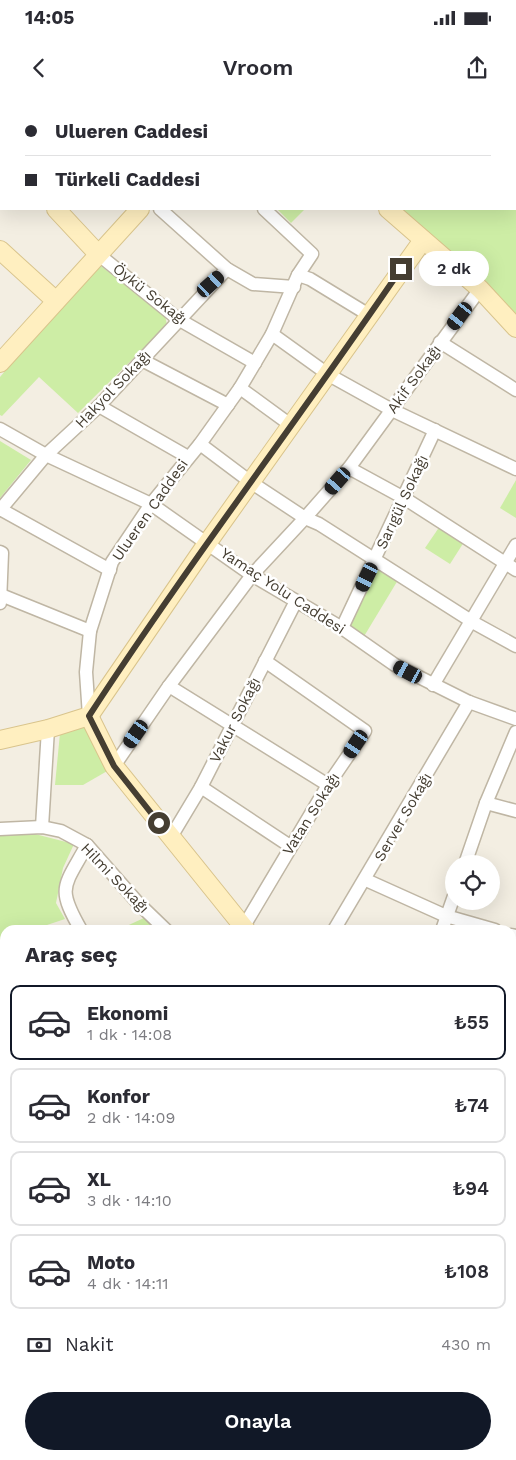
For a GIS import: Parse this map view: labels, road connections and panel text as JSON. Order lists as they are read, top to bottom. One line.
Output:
{"streets":{"street":["Öykü Sokağı","Akif Sokağı","Hakyol Sokağı","Sarıgül Sokağı","Ulueren Caddesi","Yamaç Yolu Caddesi","Vakur Sokağı","Vatan Sokağı","Server Sokağı","Hilmi Sokağı"]},"crossings":[["Öykü Sokağı","Hakyol Sokağı"],["Öykü Sokağı","Ulueren Caddesi"],["Akif Sokağı","Ulueren Caddesi"],["Akif Sokağı","Yamaç Yolu Caddesi"],["Hakyol Sokağı","Yamaç Yolu Caddesi"],["Sarıgül Sokağı","Yamaç Yolu Caddesi"],["Ulueren Caddesi","Yamaç Yolu Caddesi"],["Ulueren Caddesi","Vakur Sokağı"],["Yamaç Yolu Caddesi","Vakur Sokağı"],["Yamaç Yolu Caddesi","Server Sokağı"],["Vakur Sokağı","Vatan Sokağı"]],"page":{"status":"14:05","header":"Vroom","banner":["Ulueren Caddesi","Türkeli Caddesi"],"bubble":"2 dk","heading":"Araç seç","list":[{"name":"Ekonomi","note":"1 dk · 14:08","value":"₺55"},{"name":"Konfor","note":"2 dk · 14:09","value":"₺74"},{"name":"XL","note":"3 dk · 14:10","value":"₺94"},{"name":"Moto","note":"4 dk · 14:11","value":"₺108"}],"pay":["Nakit","430 m"],"buttons":"Onayla"}}
